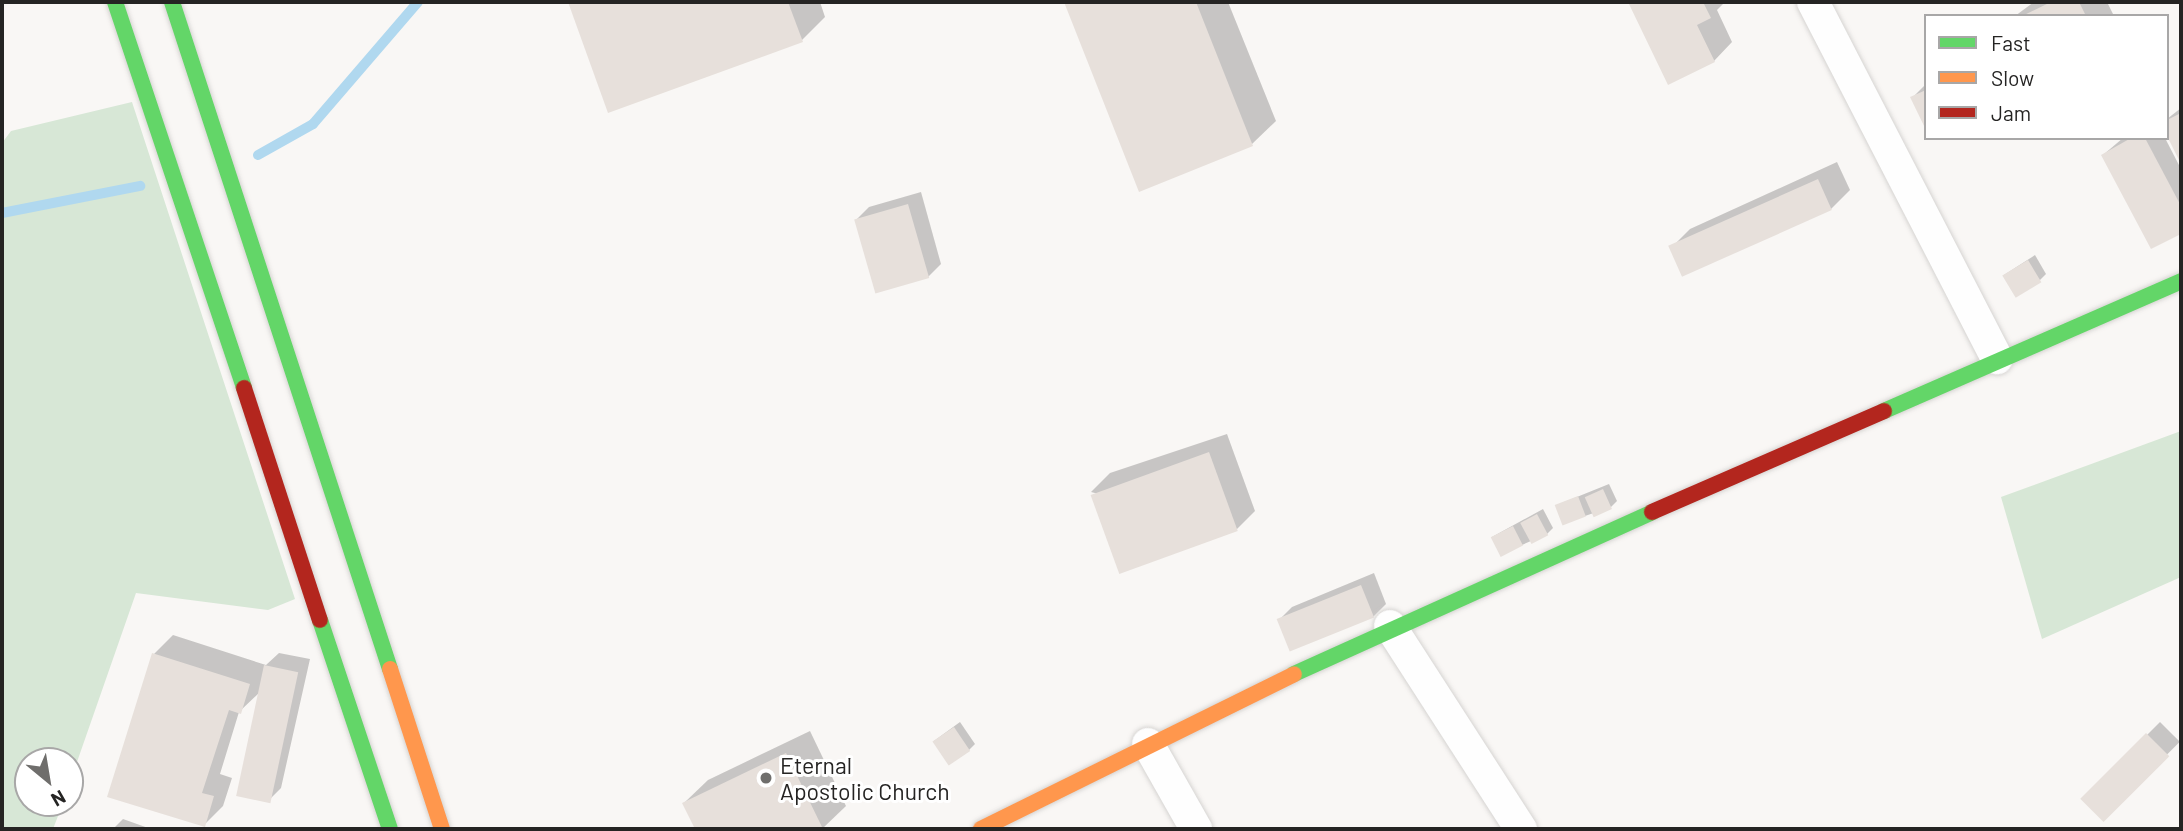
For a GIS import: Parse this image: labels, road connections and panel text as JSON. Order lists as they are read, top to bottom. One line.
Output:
{"places":["Eternal Apostolic Church"],"legend":["Fast","Slow","Jam"],"north":"bottom right"}
